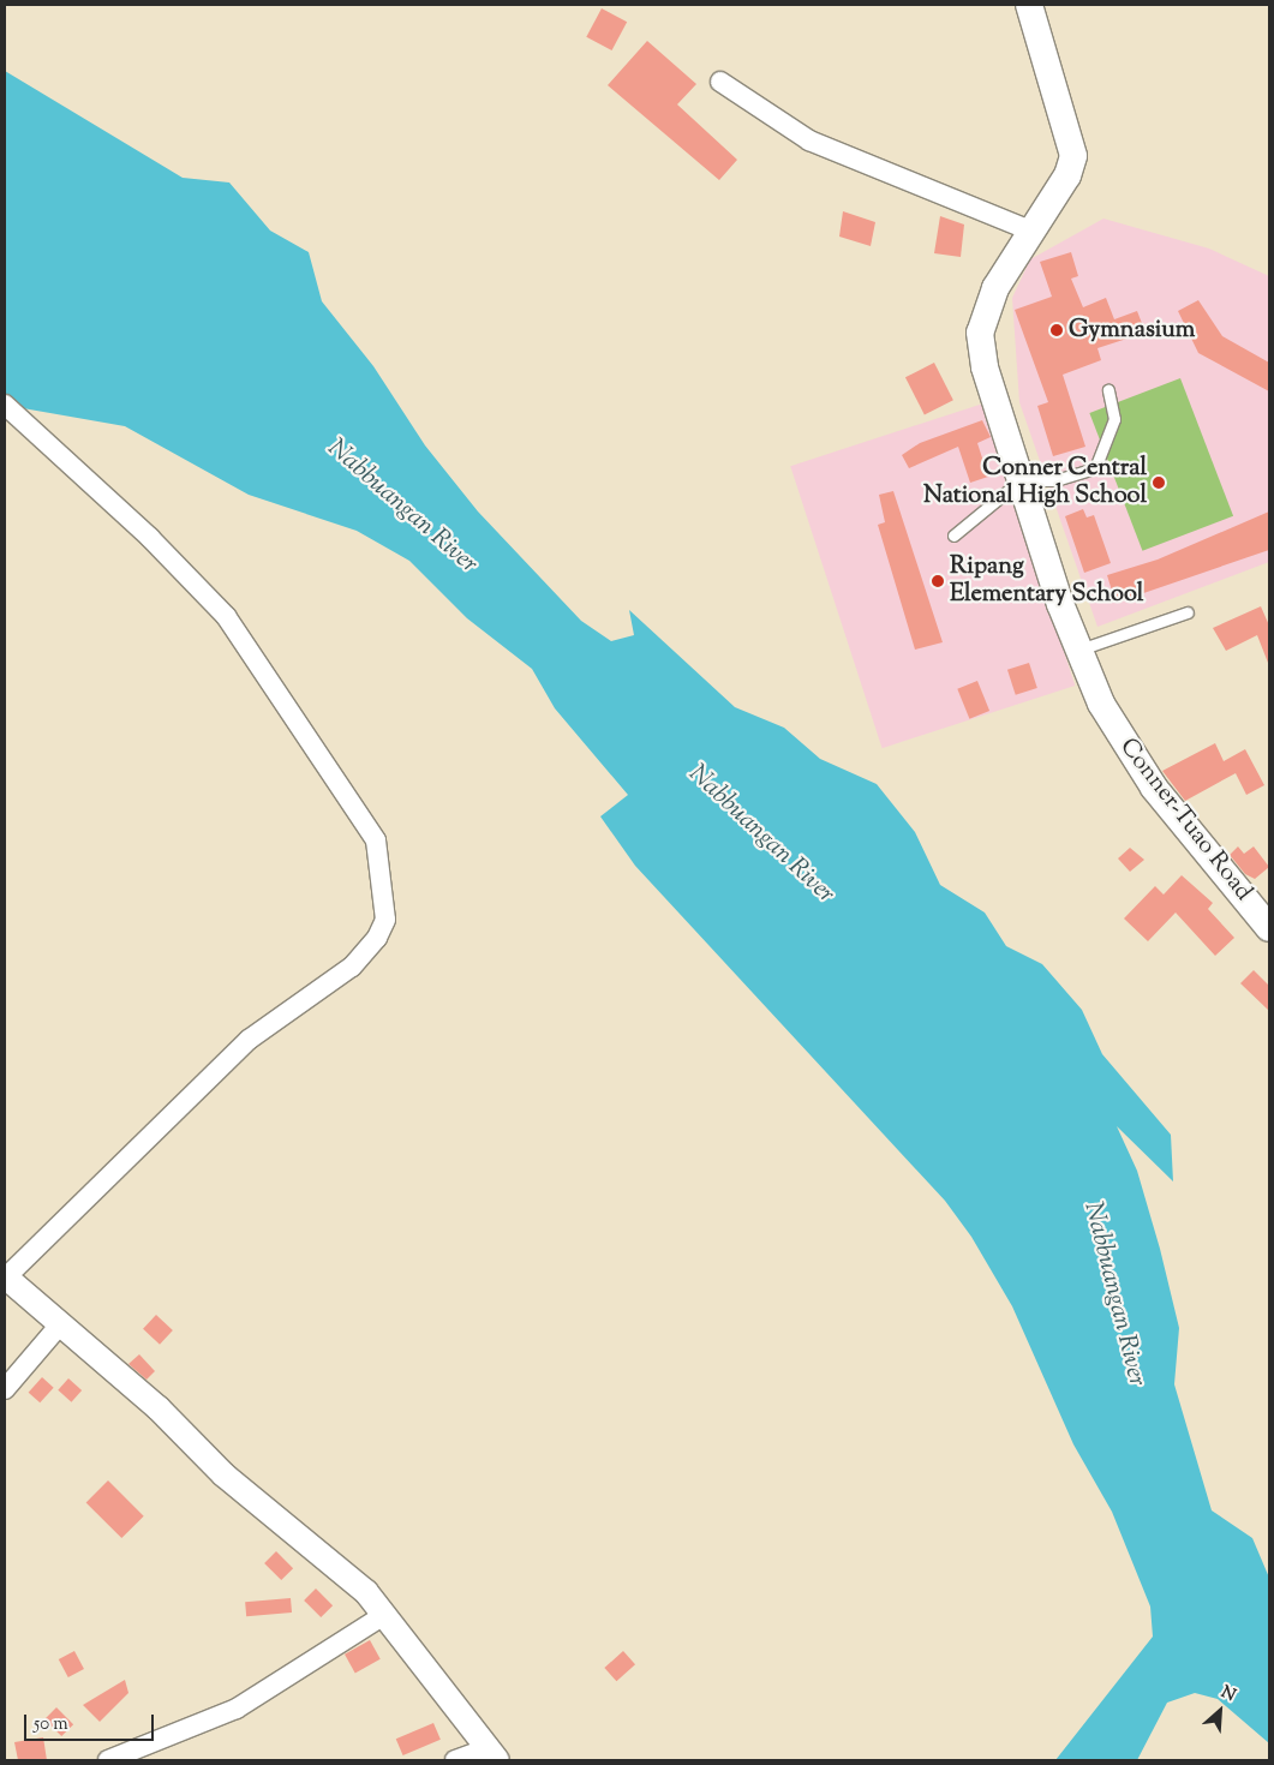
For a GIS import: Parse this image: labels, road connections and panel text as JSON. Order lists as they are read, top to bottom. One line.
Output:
{"streets":{"main road":["Conner-Tuao Road"]},"water":["Nabbuangan River"],"places":["Gymnasium","Conner Central National High School","Ripang Elementary School"],"scale_bar":"50 m","north":"top right"}
